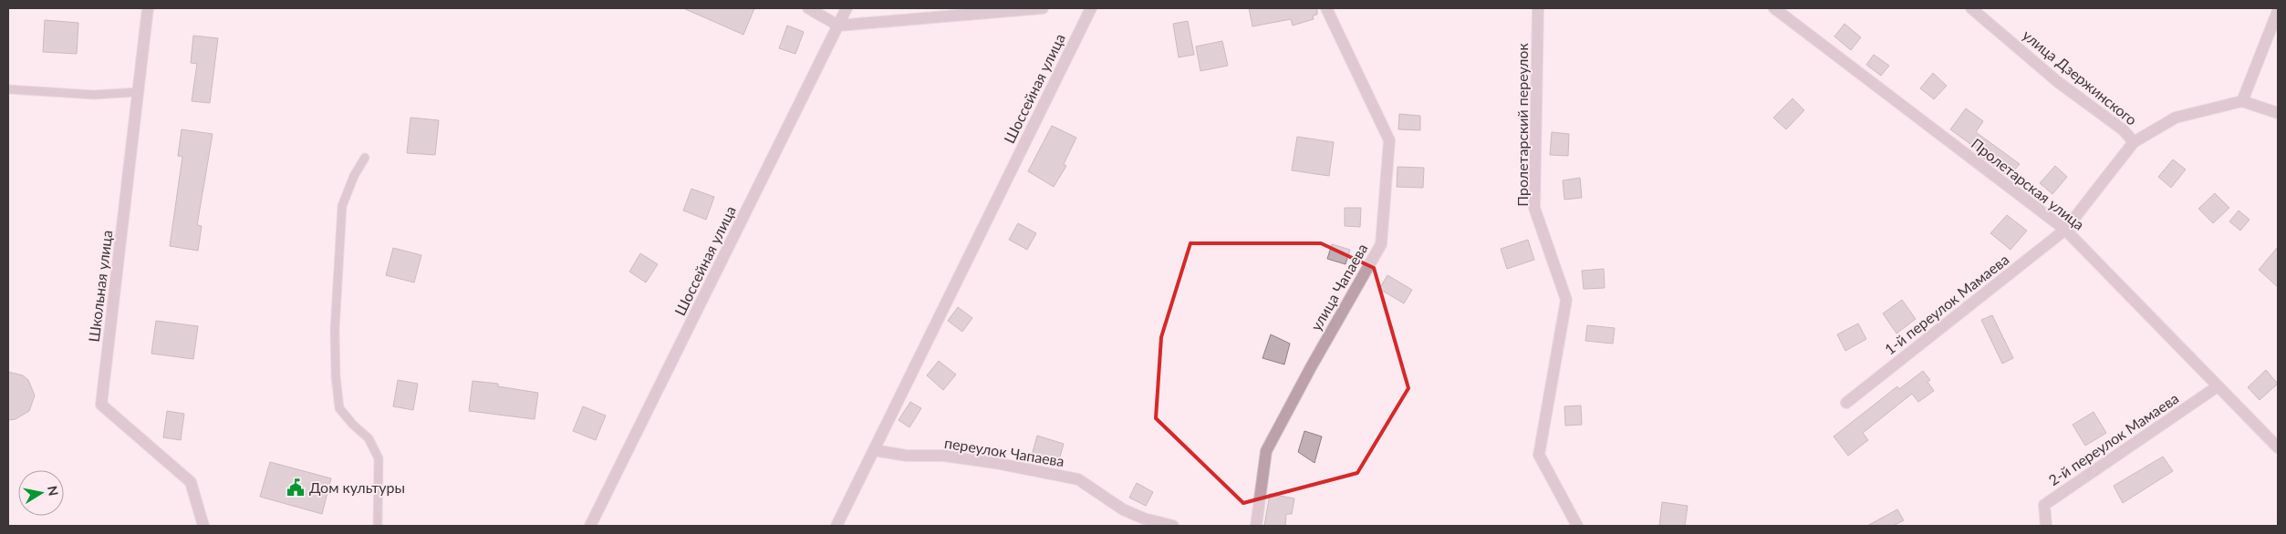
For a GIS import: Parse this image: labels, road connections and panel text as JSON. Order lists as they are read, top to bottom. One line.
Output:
{"streets":{"street":["улица Дзержинского","Шоссейная улица","Пролетарский переулок","Пролетарская улица","Школьная улица","улица Чапаева","1-й переулок Мамаева","2-й переулок Мамаева","переулок Чапаева"]},"crossings":[["улица Дзержинского","1-й переулок Мамаева"],["Шоссейная улица","переулок Чапаева"],["Пролетарская улица","1-й переулок Мамаева"],["Пролетарская улица","2-й переулок Мамаева"]],"places":{"public building":["Дом культуры"]},"north":"right"}
